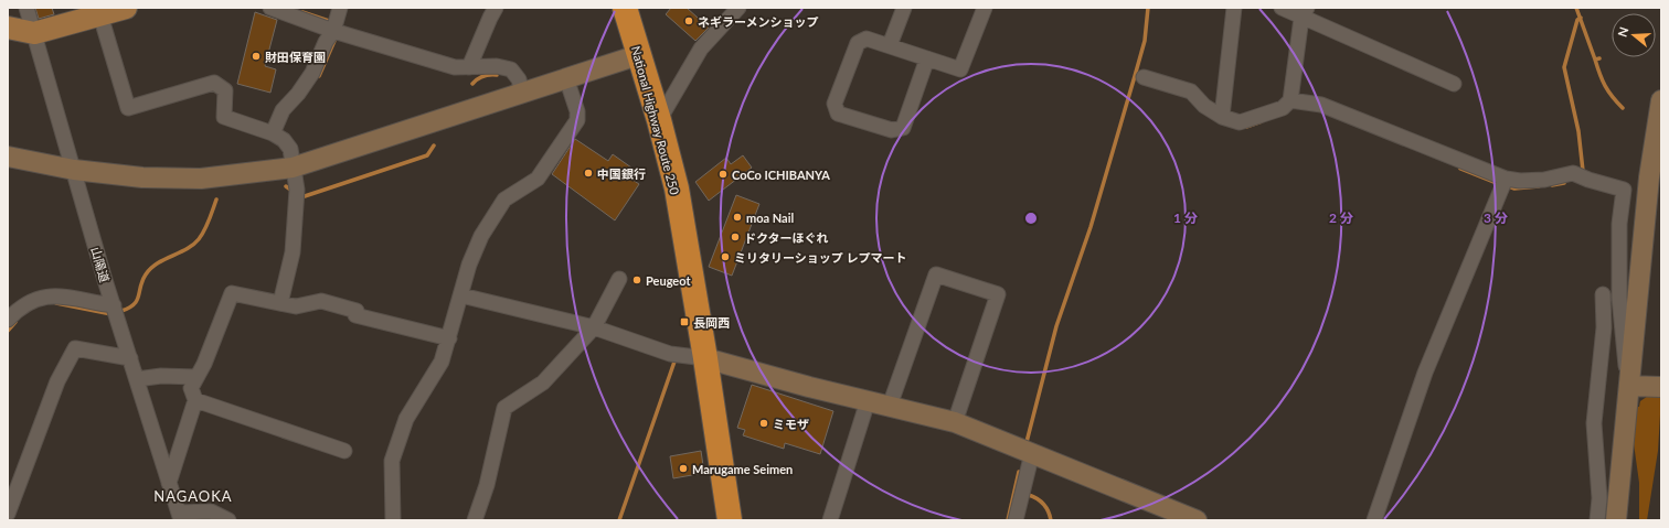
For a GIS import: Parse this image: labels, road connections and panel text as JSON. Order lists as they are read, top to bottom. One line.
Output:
{"streets":{"highway":["National Highway Route 250"],"street":["山陽道"]},"districts":["NAGAOKA"],"places":{"other":["ネギラーメンショップ","財田保育園","中国銀行","CoCo ICHIBANYA","moa Nail","ドクターほぐれ","ミリタリーショップ レプマート","Peugeot","ミモザ","Marugame Seimen"],"transit":["長岡西"]},"north":"left","rings":["1 分","2 分","3 分"]}
